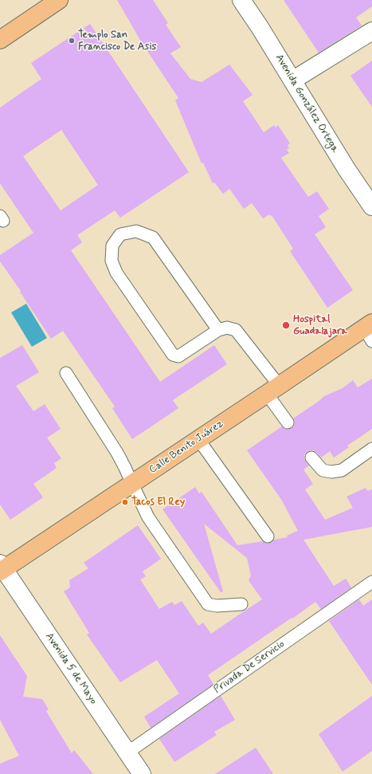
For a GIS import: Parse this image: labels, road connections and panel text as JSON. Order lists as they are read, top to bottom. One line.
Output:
{"streets":{"main road":["Calle Benito Juárez"],"street":["Avenida González Ortega","Avenida 5 de Mayo"],"lane":["Privada De Servicio"]},"crossings":[["Calle Benito Juárez","Avenida 5 de Mayo"],["Privada De Servicio","Avenida 5 de Mayo"]],"places":["Templo San Francisco De Asis","Hospital Guadalajara","Tacos El Rey"]}
